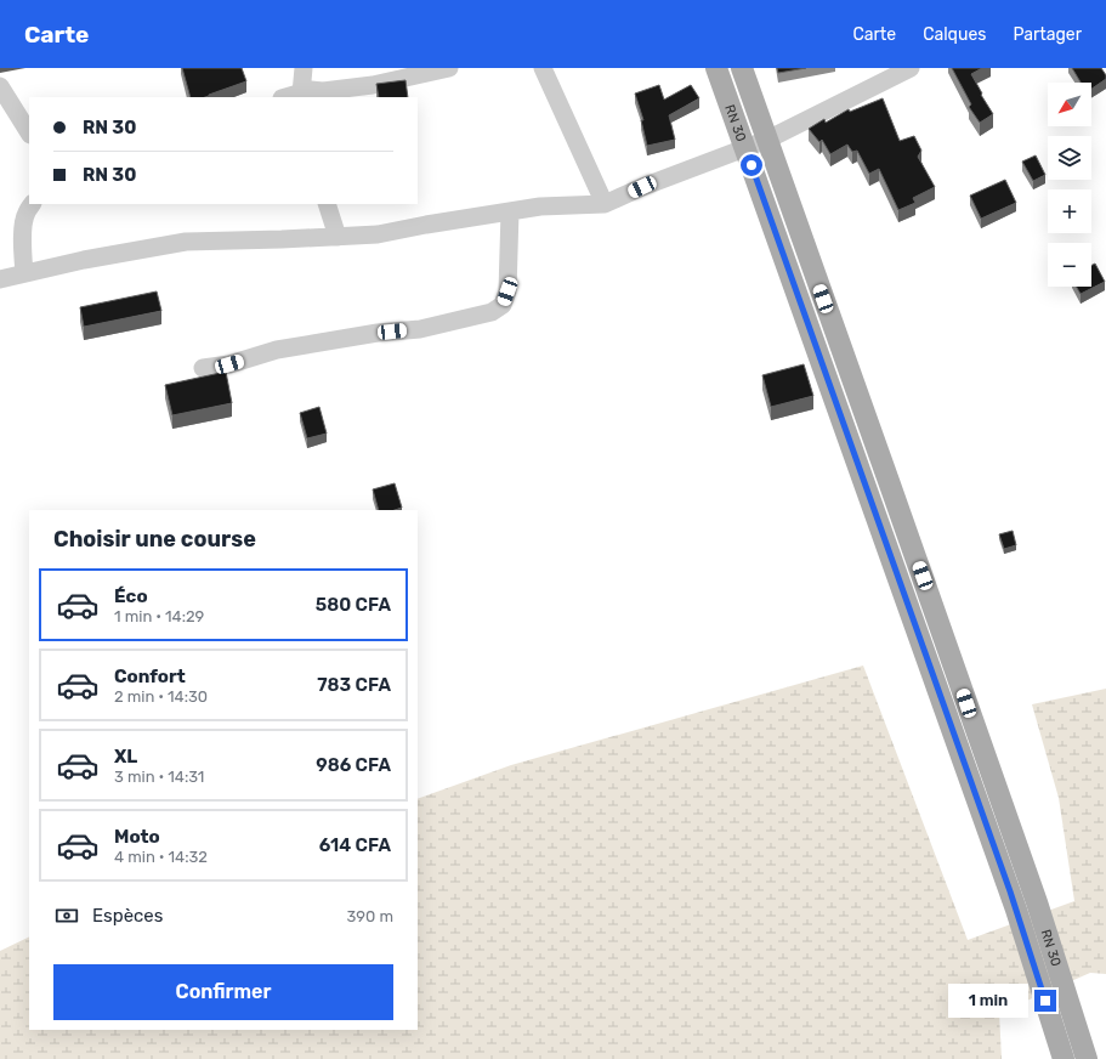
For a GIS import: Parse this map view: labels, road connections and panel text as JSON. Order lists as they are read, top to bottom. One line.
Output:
{"streets":{"main road":["RN 30"]},"north":"bottom left","page":{"header":"Carte","nav":["Carte","Calques","Partager"],"map_buttons":["+","−"],"banner":["RN 30","RN 30"],"heading":"Choisir une course","list":[{"name":"Éco","note":"1 min · 14:29","value":"580 CFA"},{"name":"Confort","note":"2 min · 14:30","value":"783 CFA"},{"name":"XL","note":"3 min · 14:31","value":"986 CFA"},{"name":"Moto","note":"4 min · 14:32","value":"614 CFA"}],"pay":["Espèces","390 m"],"buttons":"Confirmer","bubble":"1 min"}}
